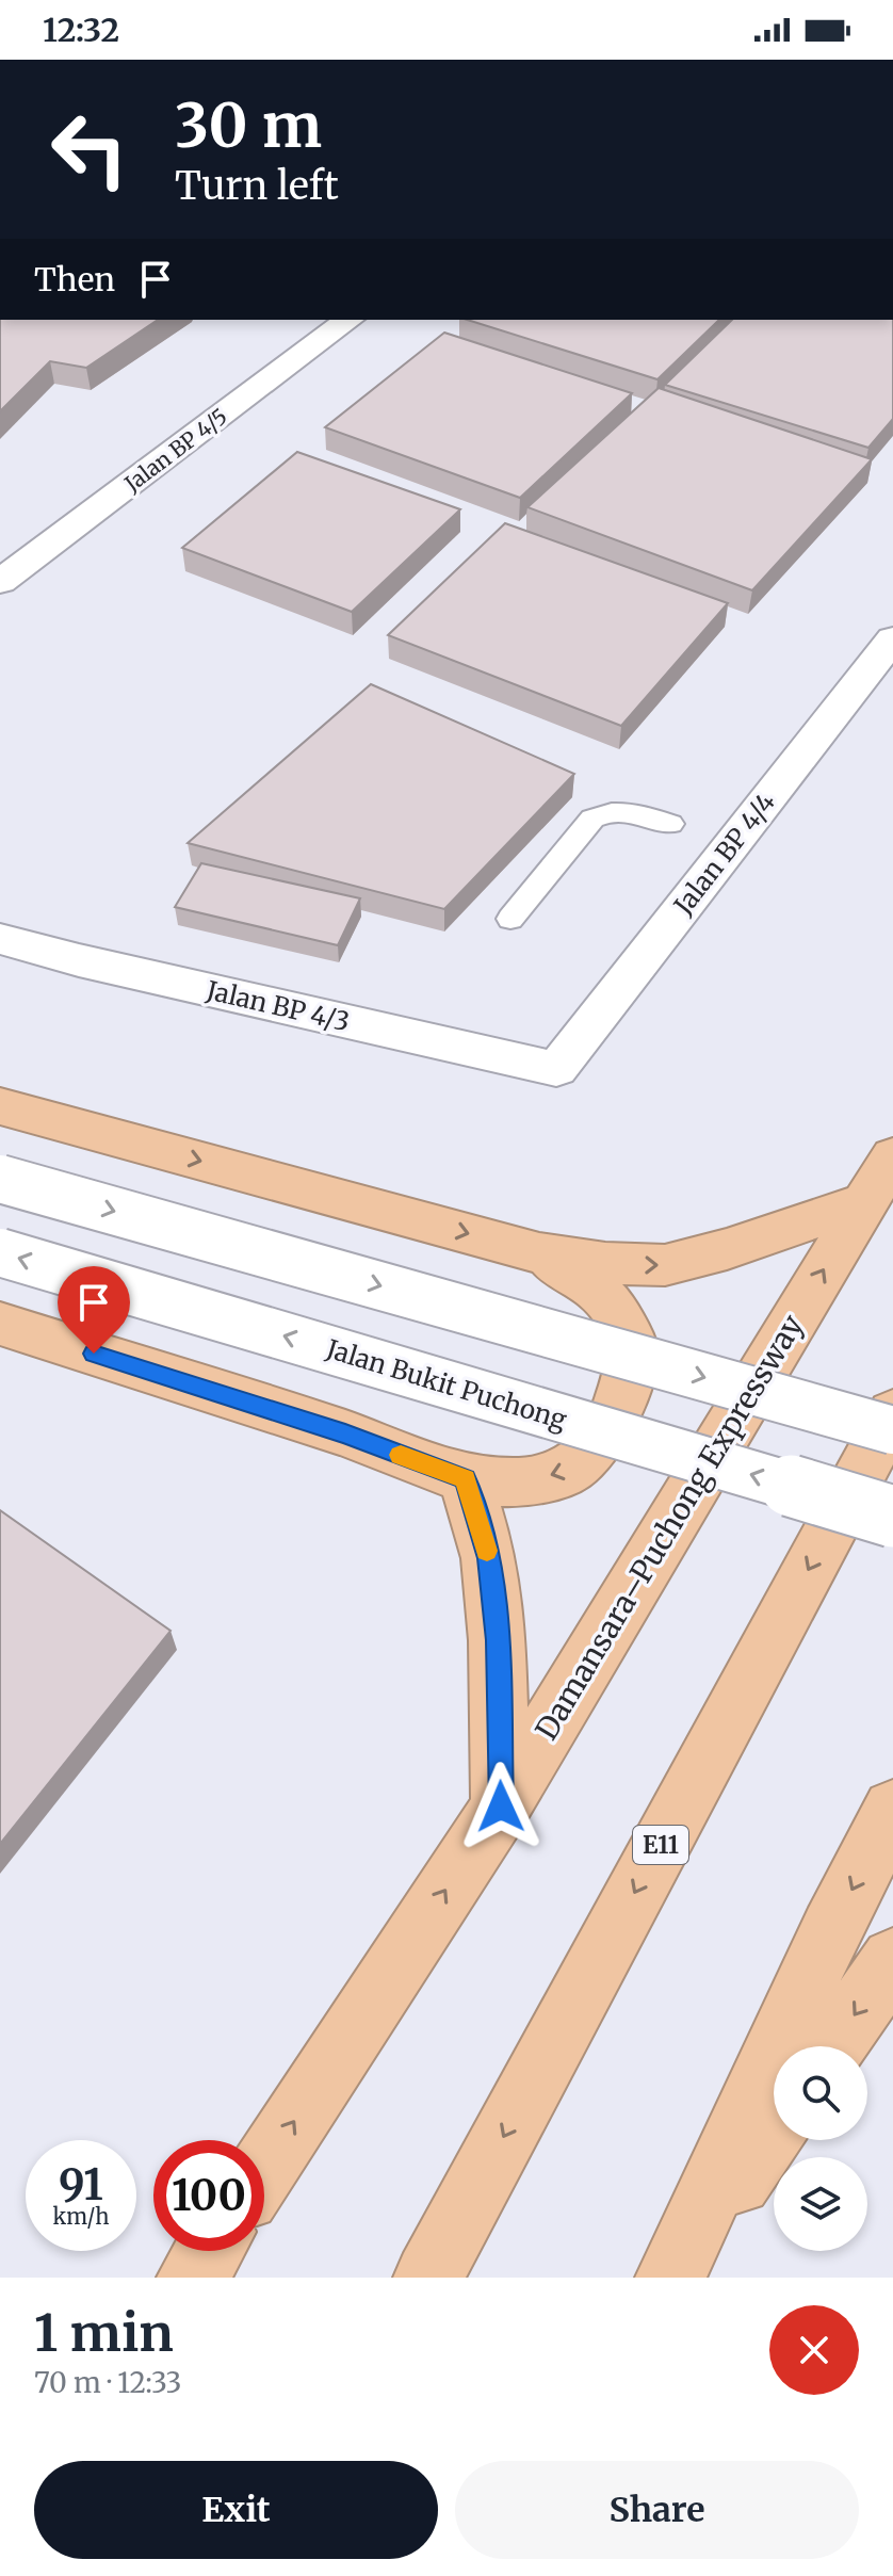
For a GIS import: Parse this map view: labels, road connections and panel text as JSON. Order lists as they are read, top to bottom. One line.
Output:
{"streets":{"highway":["Damansara–Puchong Expressway","E11"],"street":["Jalan BP 4/5","Jalan BP 4/4","Jalan BP 4/3","Jalan Bukit Puchong"]},"crossings":[["Jalan BP 4/4","Jalan BP 4/3"]],"page":{"status":"12:32","turn":["30 m","Turn left"],"then":"Then","speed":"91 km/h","limit":"100","heading":["1 min","70 m · 12:33"],"buttons":["Exit","Share"]}}
